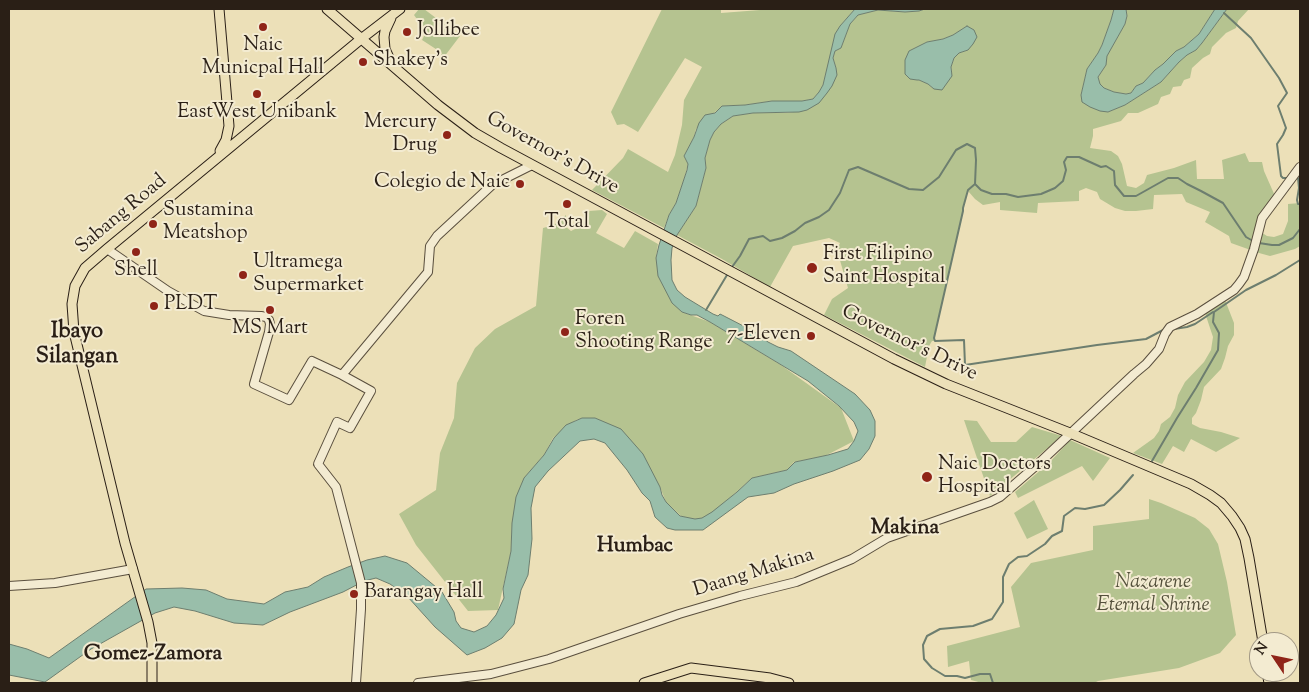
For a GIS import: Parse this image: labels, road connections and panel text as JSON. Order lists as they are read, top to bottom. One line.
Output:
{"streets":{"main road":["Governor's Drive","Sabang Road"],"street":["Daang Makina"]},"crossings":[["Governor's Drive","Sabang Road"],["Governor's Drive","Daang Makina"]],"districts":["Ibayo Silangan","Makina","Humbac","Gomez-Zamora"],"parks":["Nazarene Eternal Shrine"],"places":["Naic Municpal Hall","Jollibee","Shakey's","EastWest Unibank","Mercury Drug","Colegio de Naic","Total","Sustamina Meatshop","Shell","First Filipino Saint Hospital","Ultramega Supermarket","PLDT","MS Mart","Foren Shooting Range","7-Eleven","Naic Doctors Hospital","Barangay Hall"],"north":"top left"}
